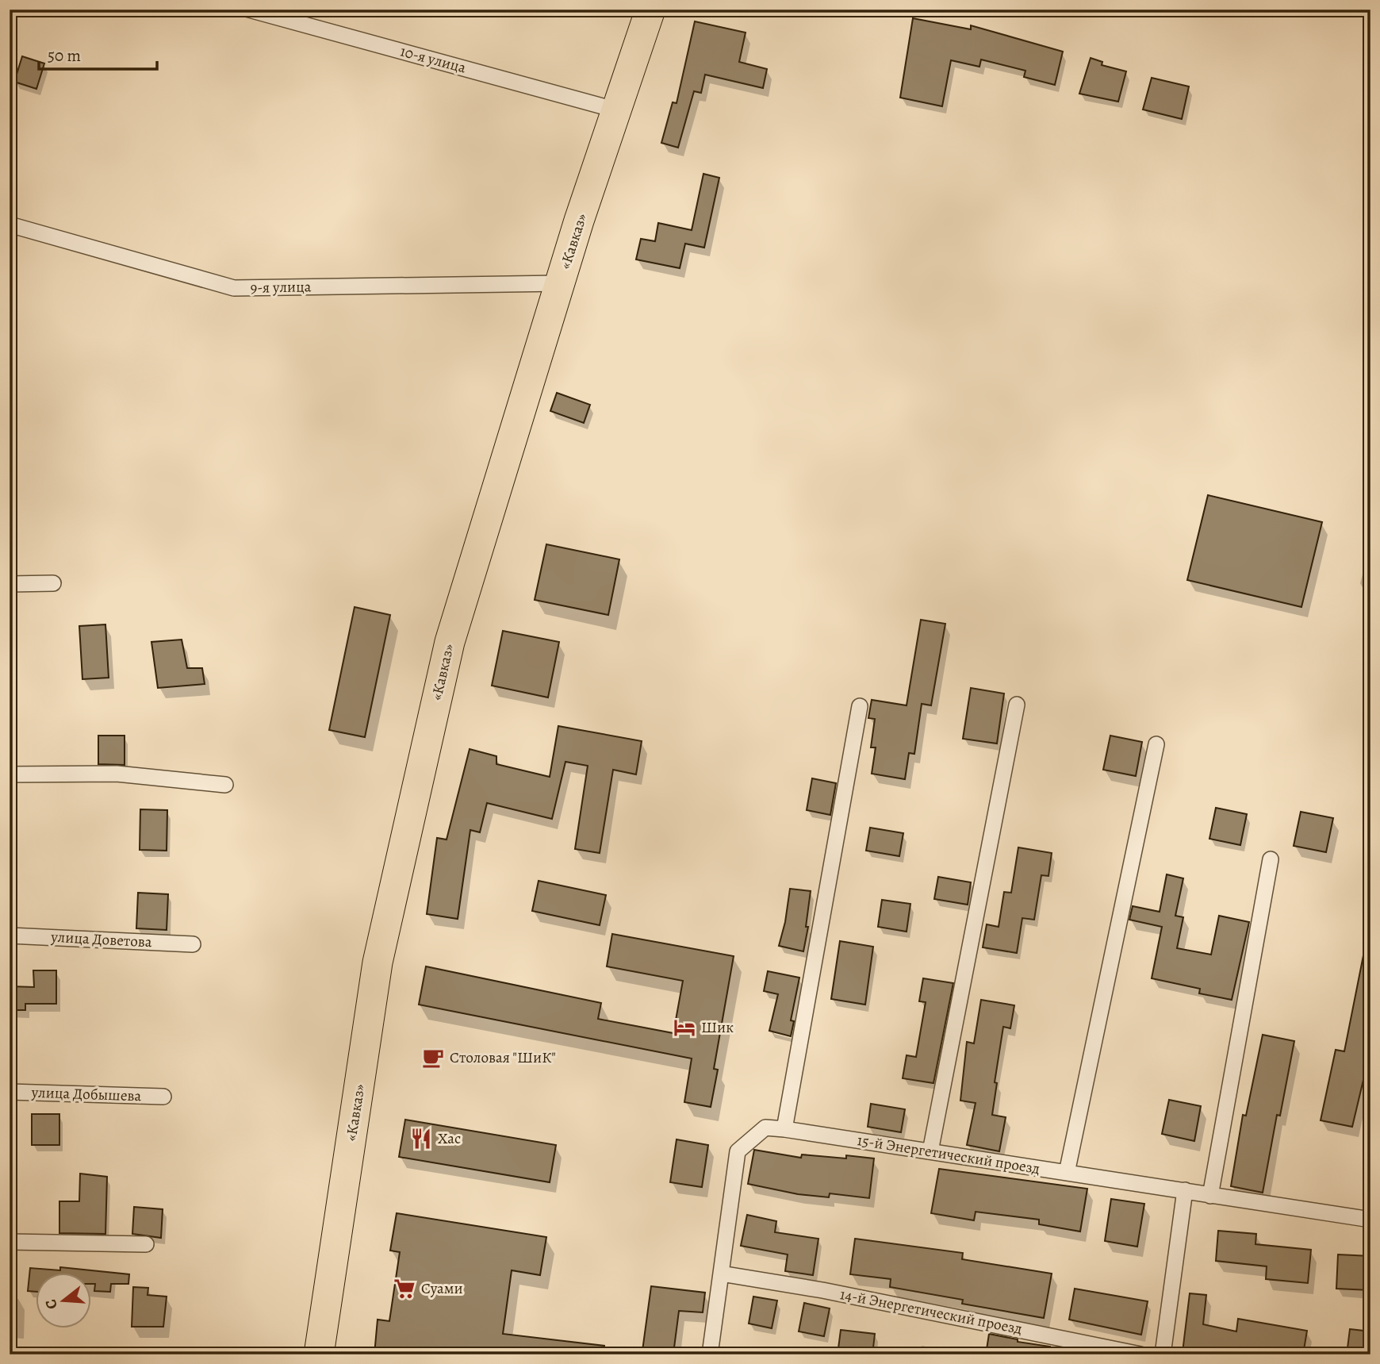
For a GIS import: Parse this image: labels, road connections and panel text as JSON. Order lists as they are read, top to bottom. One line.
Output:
{"streets":{"highway":["«Кавказ»"],"street":["10-я улица","9-я улица","улица Доветова","улица Добышева","15-й Энергетический проезд","14-й Энергетический проезд"]},"crossings":[["10-я улица","«Кавказ»"],["«Кавказ»","9-я улица"],["15-й Энергетический проезд","14-й Энергетический проезд"]],"places":{"hotel":["Шик"],"cafe":["Столовая \"ШиК\""],"restaurant":["Хас"],"supermarket":["Суами"]},"scale_bar":"50 m","north":"left"}
